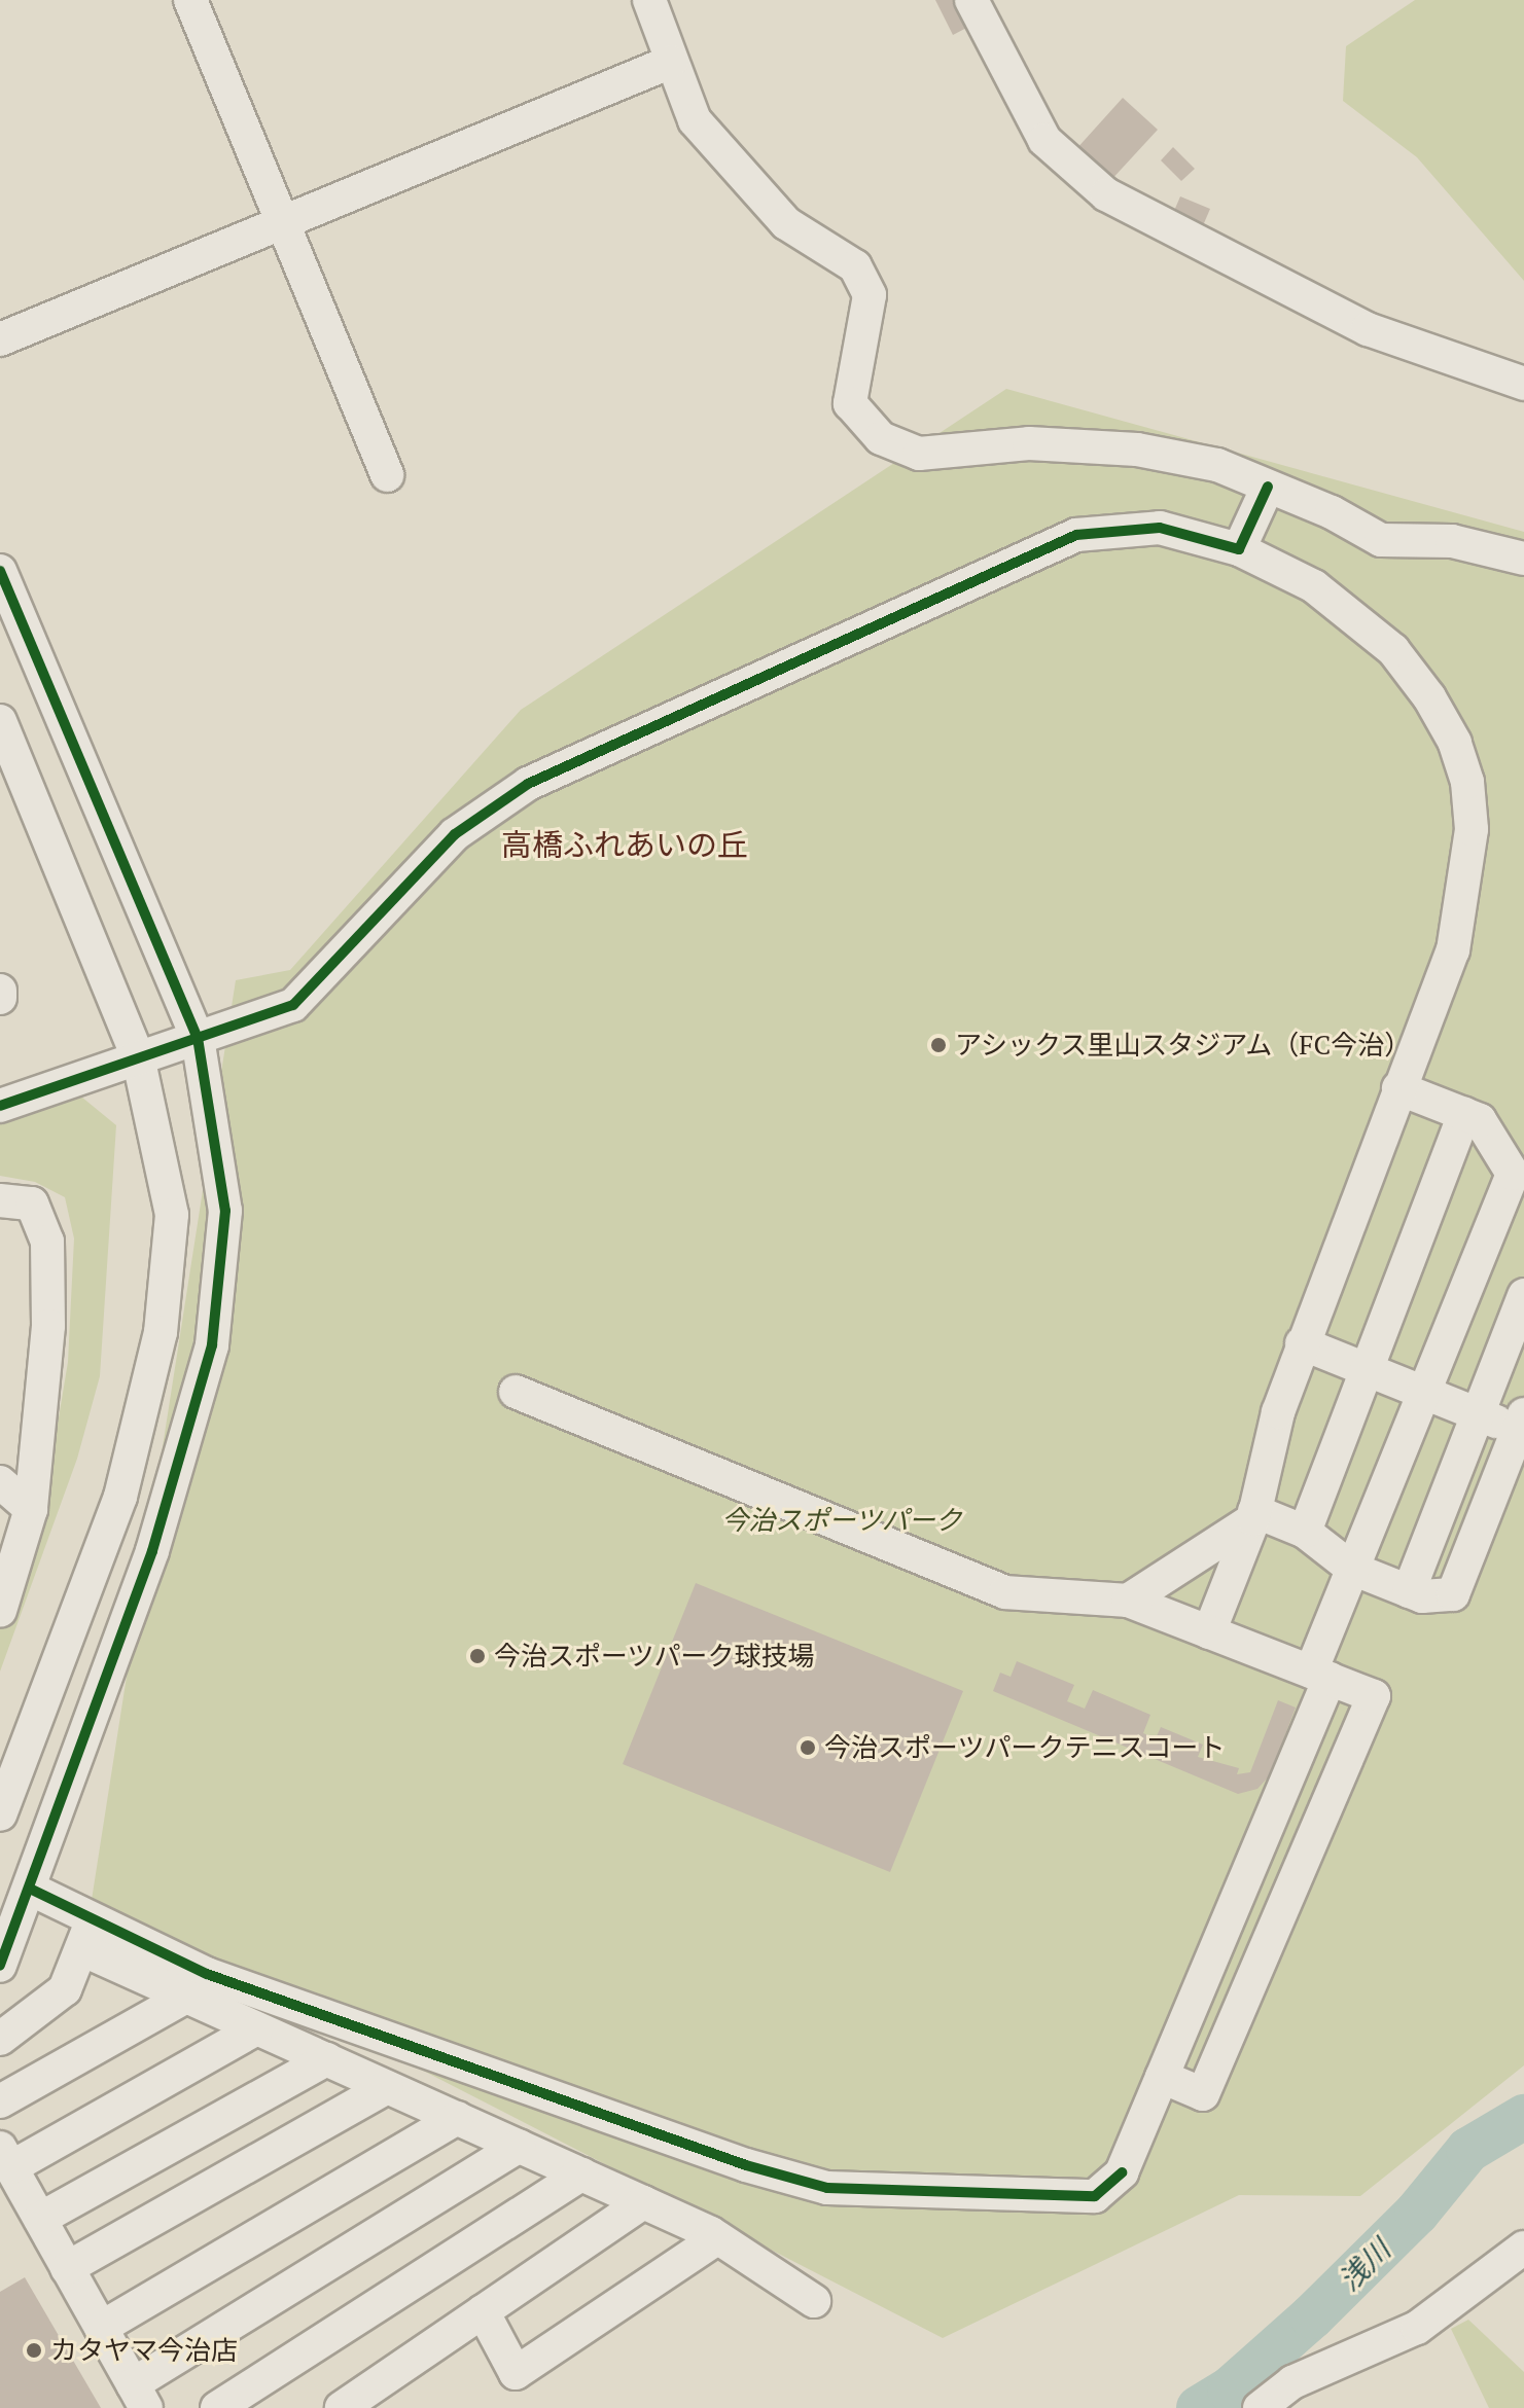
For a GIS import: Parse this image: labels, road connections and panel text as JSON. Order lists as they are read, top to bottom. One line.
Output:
{"districts":["高橋ふれあいの丘"],"water":["浅川"],"parks":["今治スポーツパーク"],"places":["アシックス里山スタジアム（FC今治）","今治スポーツパーク球技場","今治スポーツパークテニスコート","カタヤマ今治店"]}
